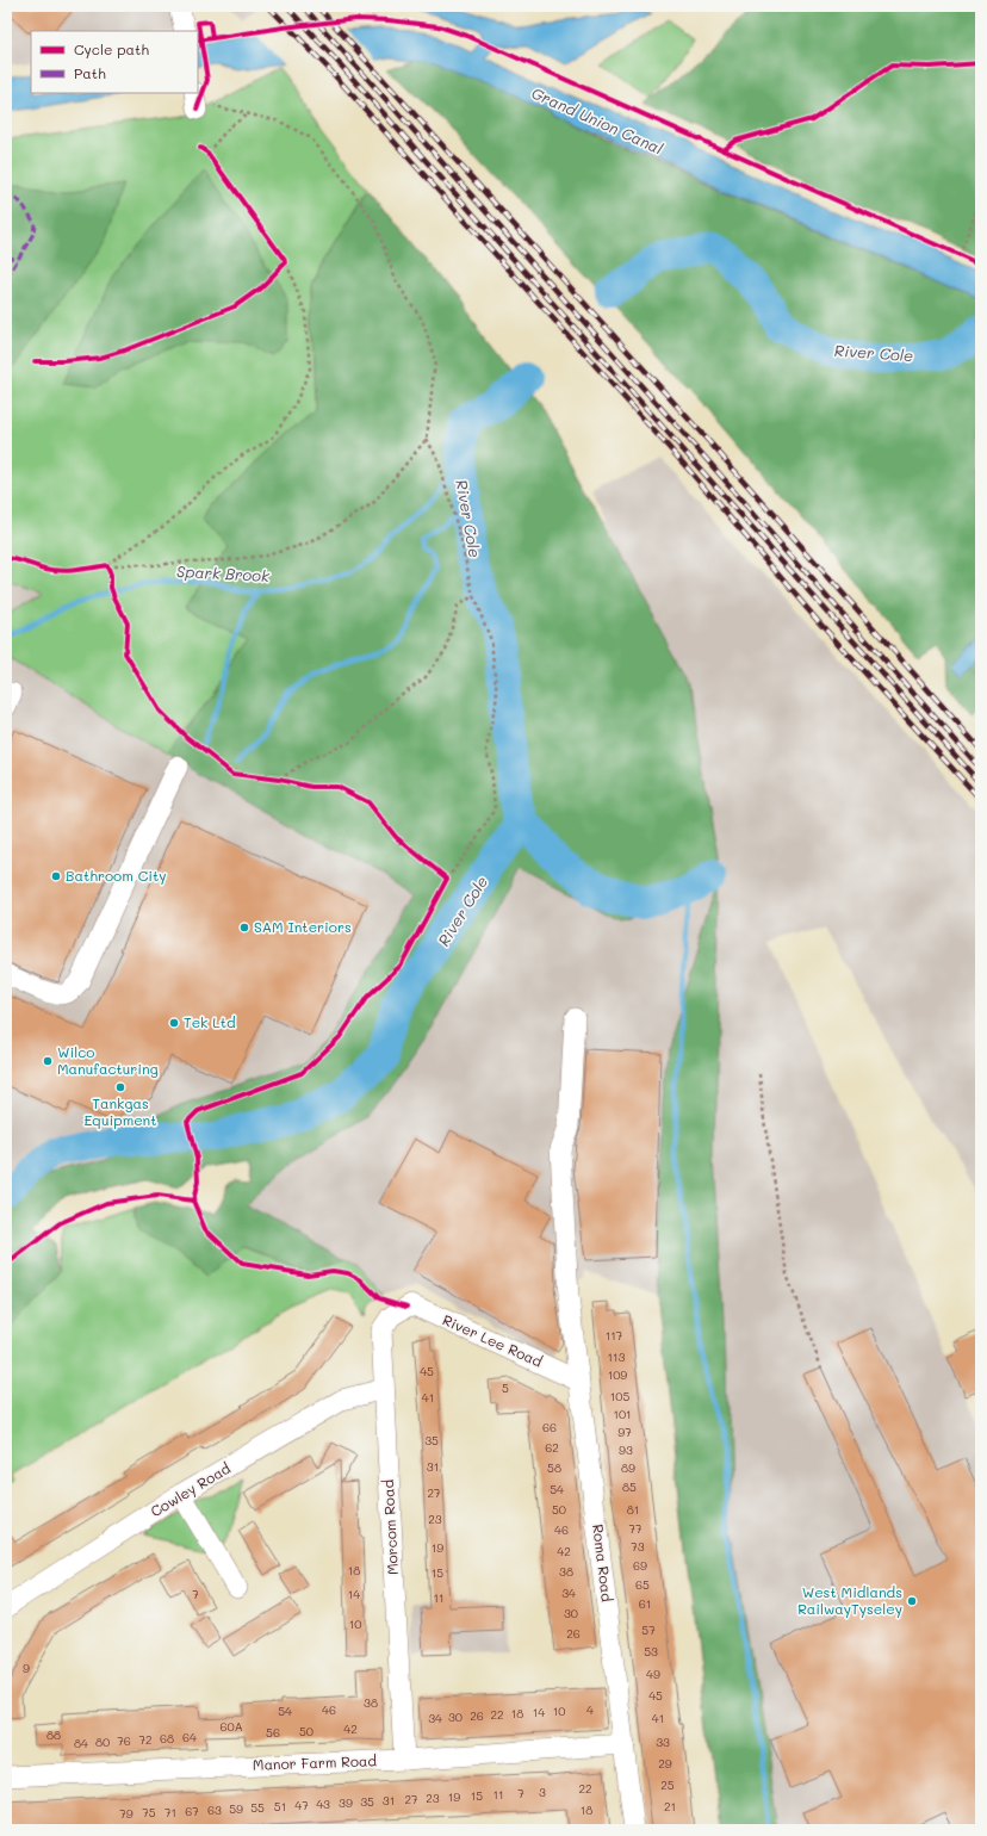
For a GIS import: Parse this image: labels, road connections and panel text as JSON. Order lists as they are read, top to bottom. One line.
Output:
{"streets":{"street":["River Lee Road","Cowley Road","Morcom Road","Roma Road","Manor Farm Road"]},"crossings":[["River Lee Road","Morcom Road"],["River Lee Road","Roma Road"],["Cowley Road","Morcom Road"],["Morcom Road","Manor Farm Road"],["Roma Road","Manor Farm Road"]],"water":["Grand Union Canal","River Cole","Spark Brook"],"places":["Bathroom City","SAM Interiors","Tek Ltd","Wilco Manufacturing","Tankgas Equipment","West Midlands RailwayTyseley"],"house_numbers":["117","113","45","109","5","105","41","101","66","97","35","62","93","31","58","89","85","54","27","50","81","23","77","46","73","19","42","69","18","38","15","65","34","7","14","11","61","30","10","57","26","53","9","49","45","38","46","4","54","10","14","18","22","26","30","34","41","60A","42","50","56","88","64","68","72","76","80","33","84","29","25","22","3","7","11","15","19","23","27","31","35","39","43","47","51","21","55","59","63","18","67","75","71","79"],"legend":["Cycle path","Path"]}
